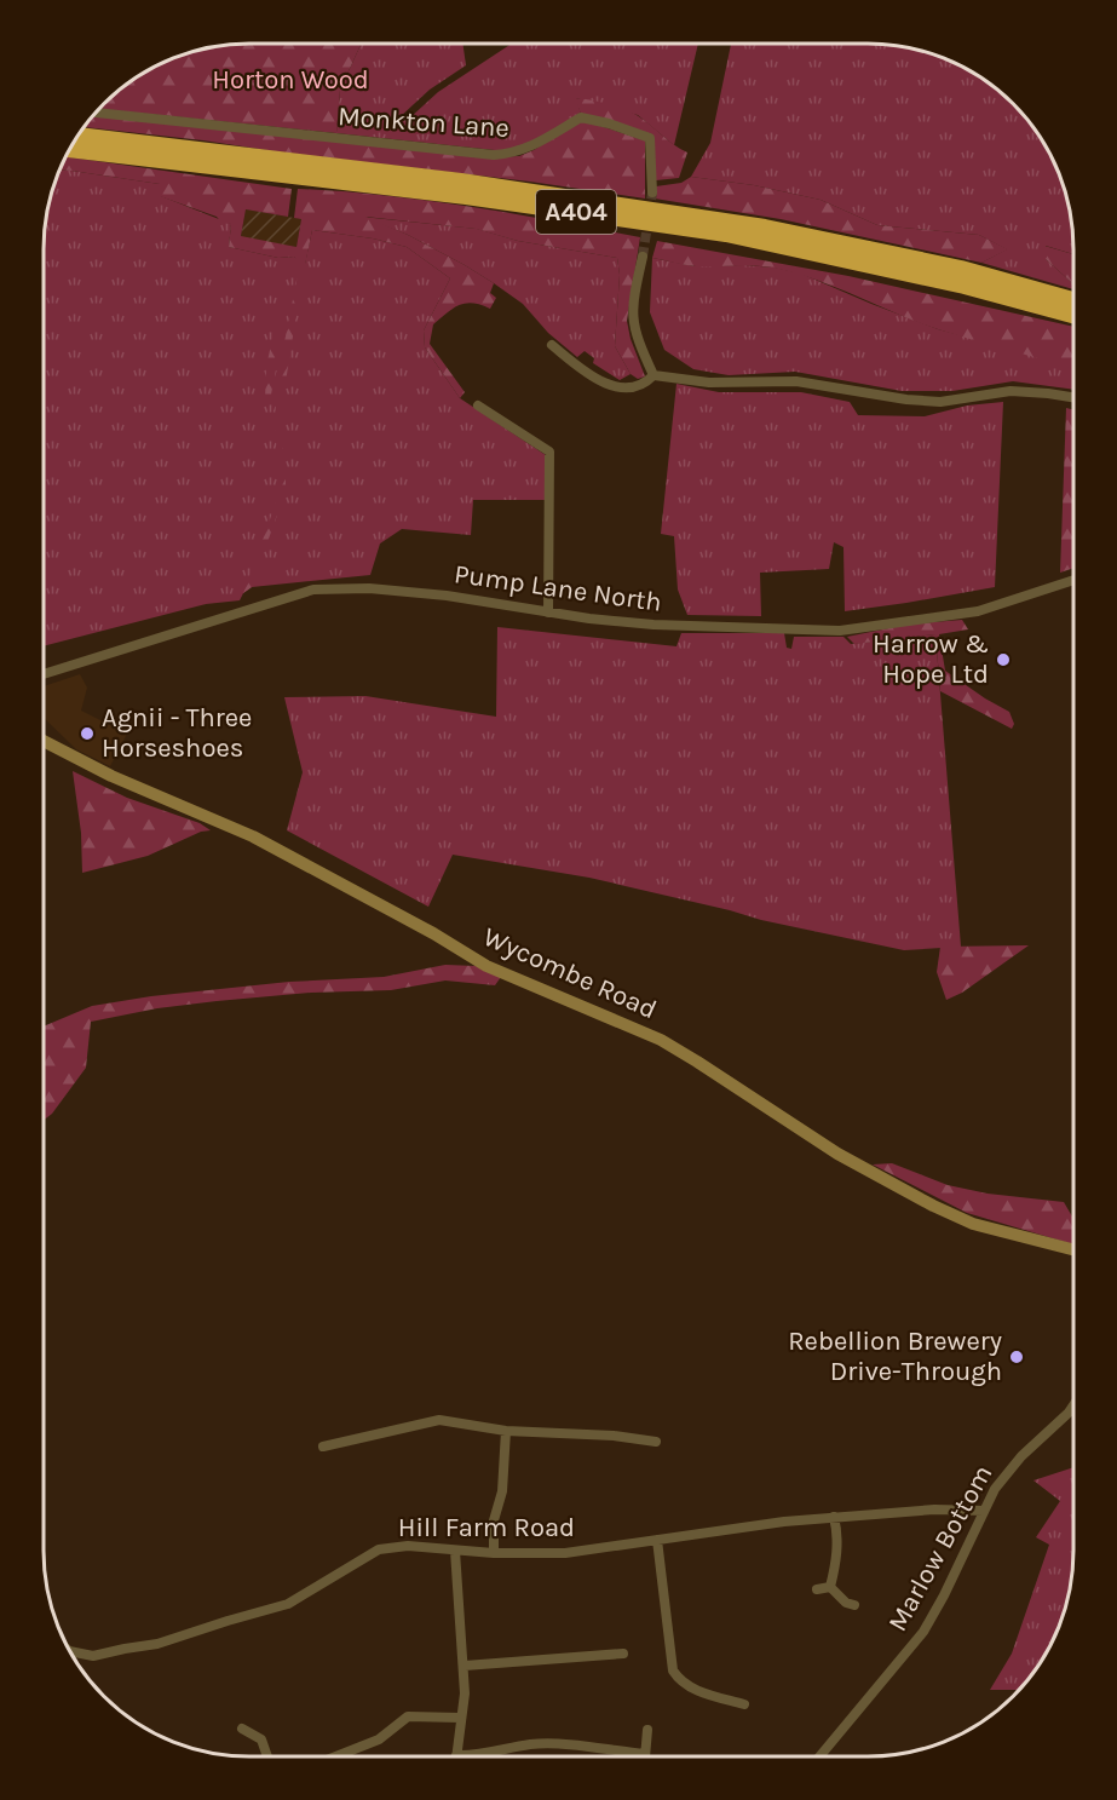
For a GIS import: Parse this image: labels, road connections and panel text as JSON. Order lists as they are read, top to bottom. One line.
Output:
{"streets":{"highway":["A404"],"street":["Monkton Lane","Pump Lane North","Wycombe Road","Hill Farm Road","Marlow Bottom"]},"crossings":[["Hill Farm Road","Marlow Bottom"]],"parks":["Horton Wood"],"places":["Harrow & Hope Ltd","Agnii - Three Horseshoes","Rebellion Brewery Drive-Through"]}
